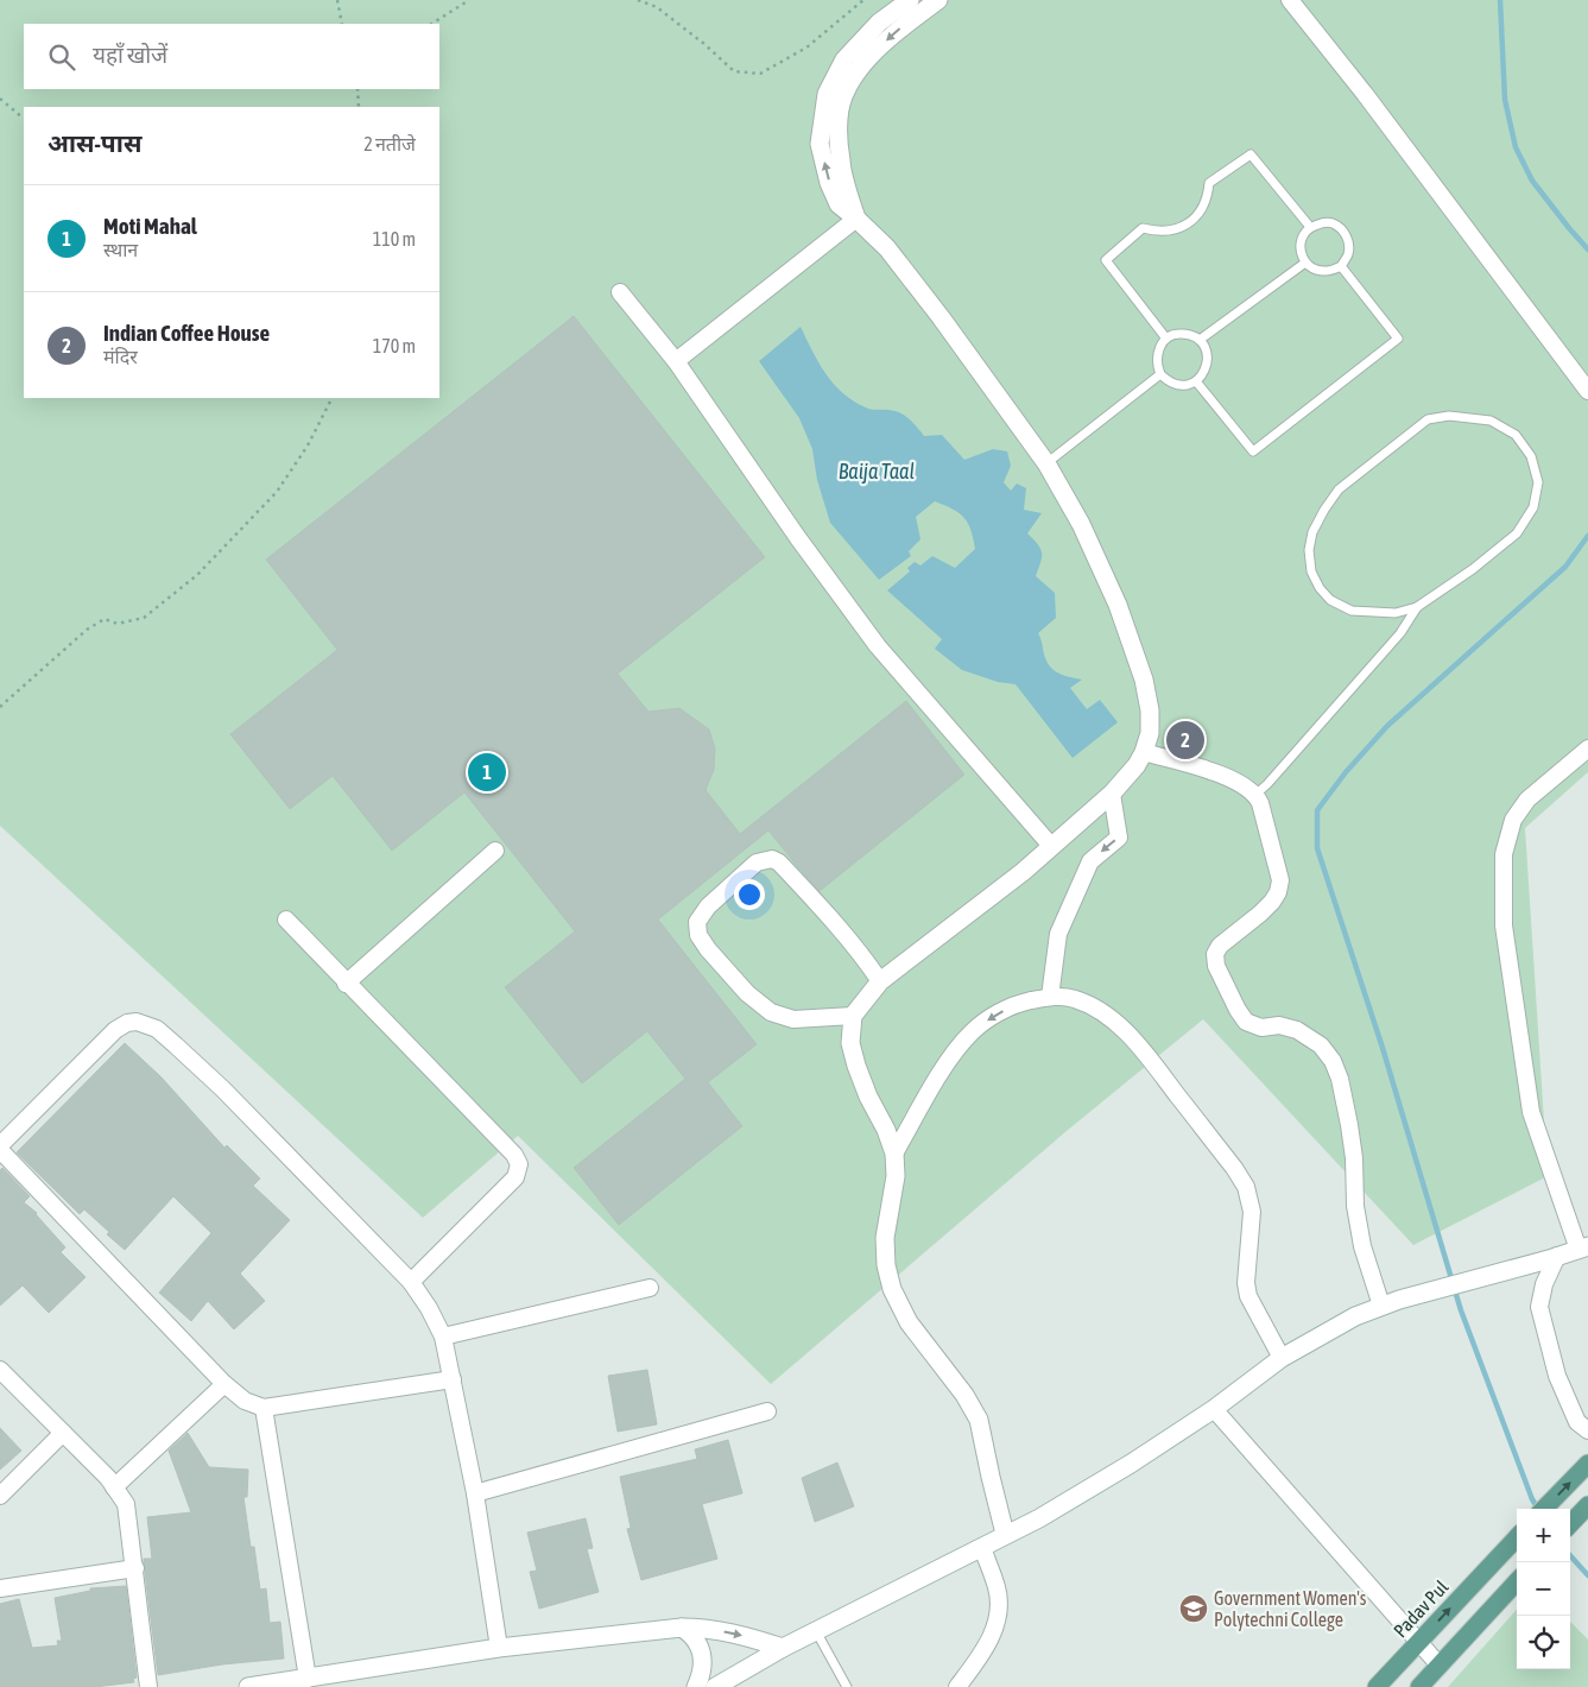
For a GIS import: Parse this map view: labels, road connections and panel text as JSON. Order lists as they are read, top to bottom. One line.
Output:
{"streets":{"main road":["Padav Pul"]},"water":["Baija Taal"],"places":{"school or university":["Government Women's Polytechni College"]},"page":{"search":"यहाँ खोजें","heading":["आस-पास","2 नतीजे"],"list":[{"mark":"1","name":"Moti Mahal","note":"स्थान","value":"110 m"},{"mark":"2","name":"Indian Coffee House","note":"मंदिर","value":"170 m"}],"pins":["2","1"],"map_buttons":["+","−"]}}
